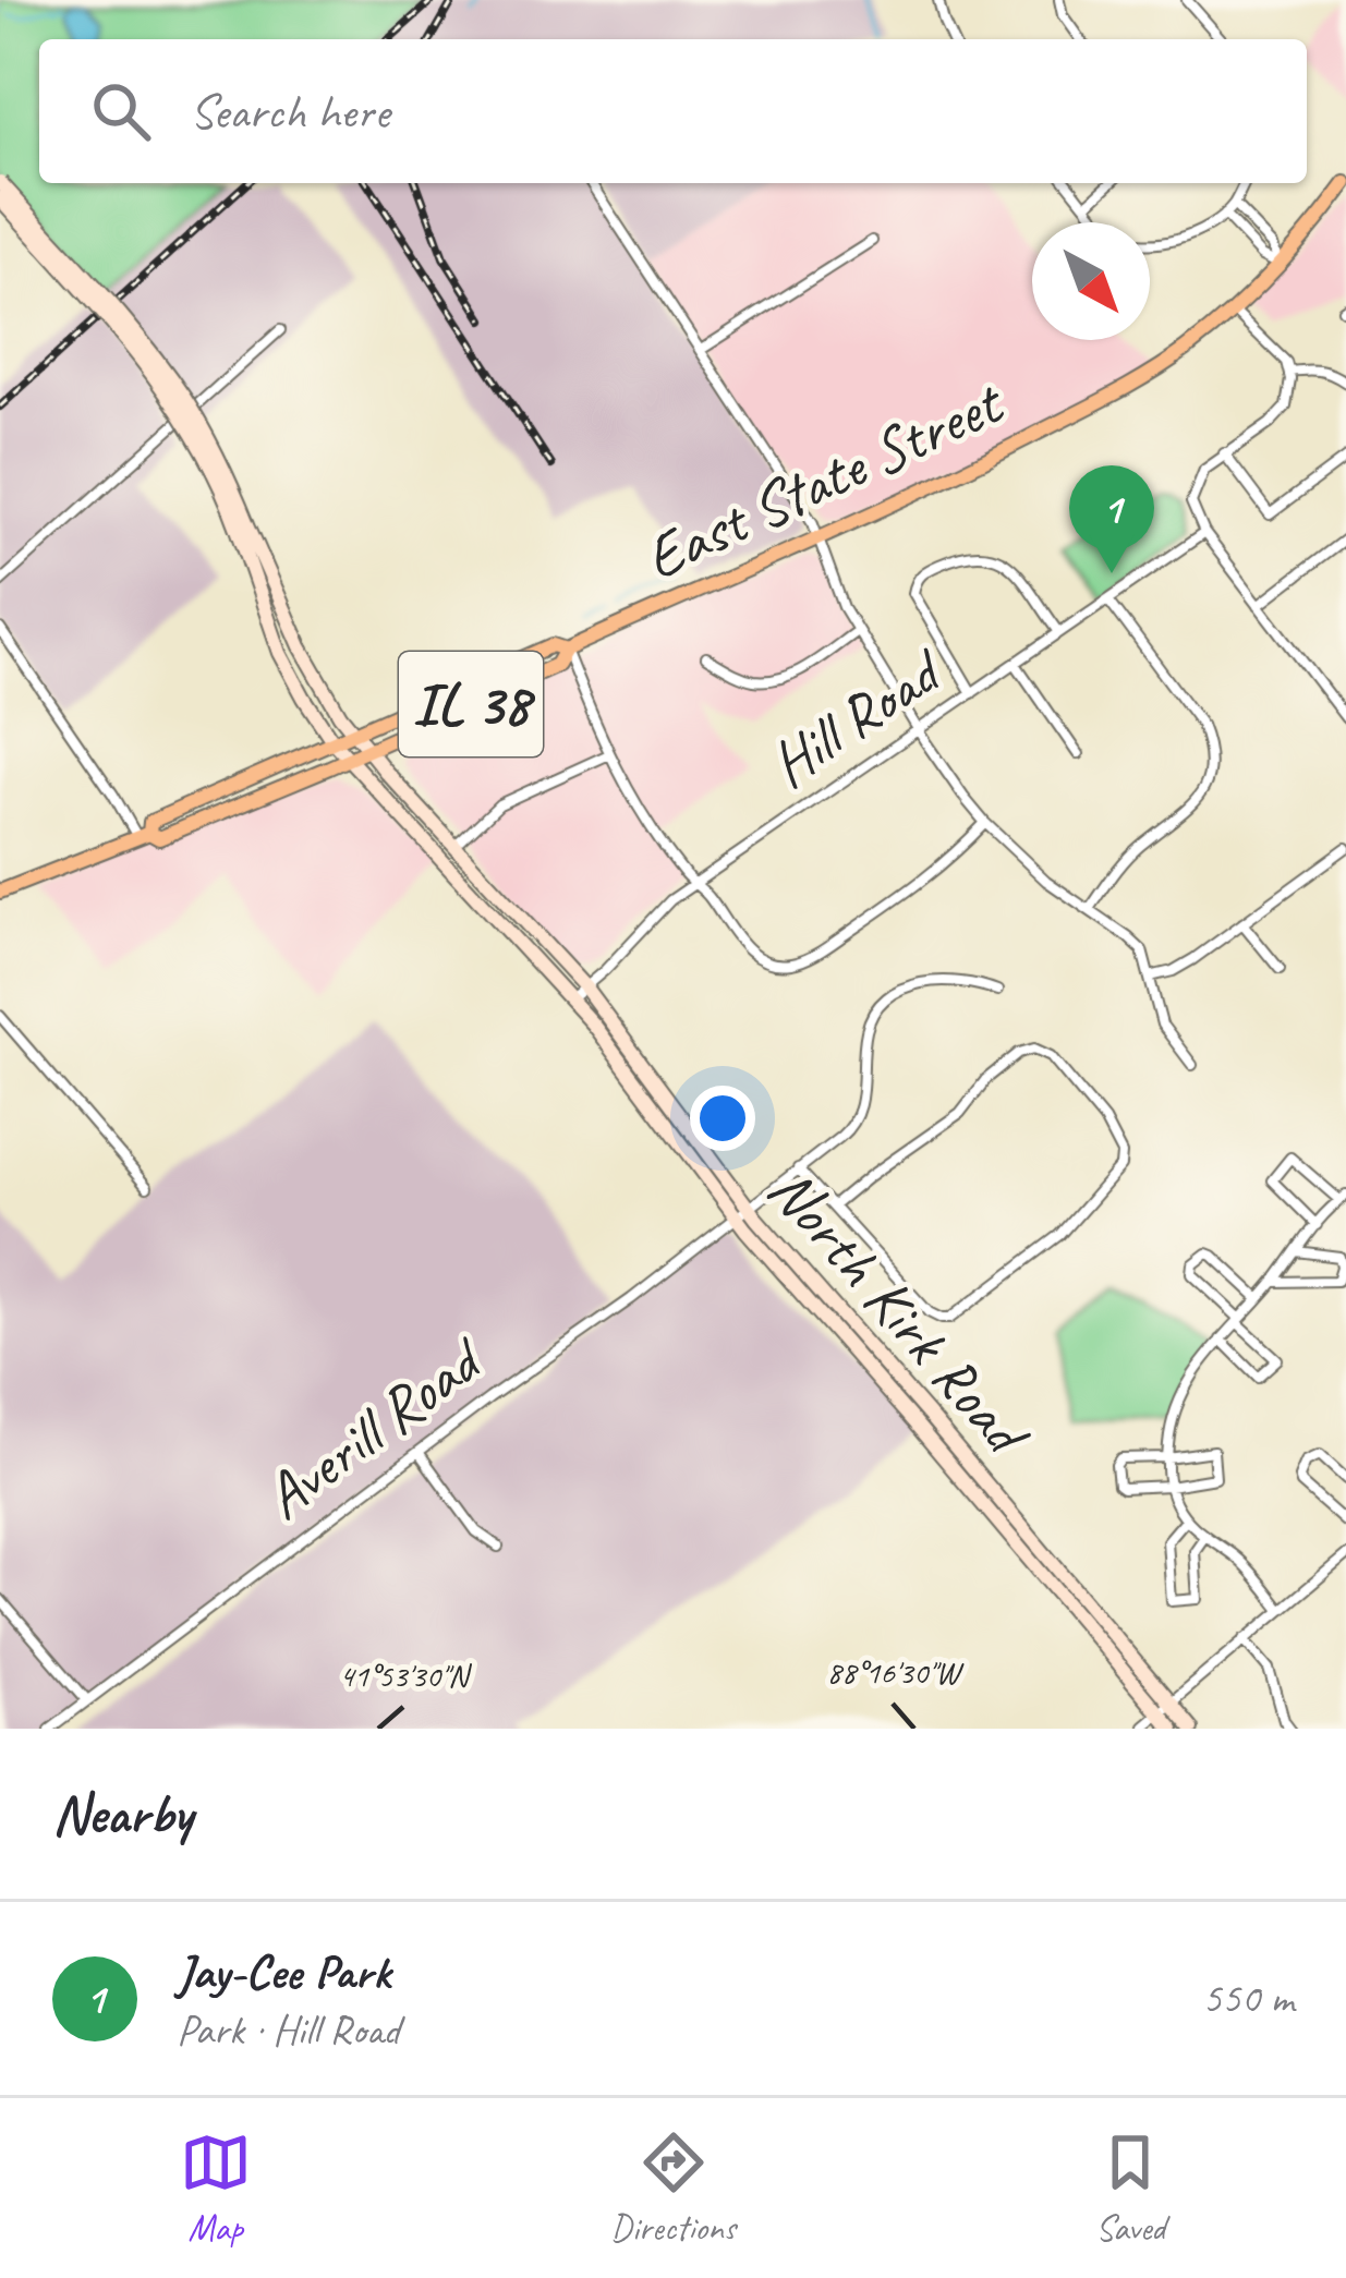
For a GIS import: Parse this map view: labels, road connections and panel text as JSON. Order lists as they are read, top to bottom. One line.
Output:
{"streets":{"main road":["East State Street","IL 38","North Kirk Road"],"street":["Hill Road","Averill Road"]},"crossings":[["East State Street","North Kirk Road"],["Hill Road","North Kirk Road"],["North Kirk Road","Averill Road"]],"north":"bottom right","page":{"search":"Search here","pins":"1","heading":"Nearby","list":[{"mark":"1","name":"Jay-Cee Park","note":"Park · Hill Road","value":"550 m"}],"nav":["Map","Directions","Saved"]},"coordinates":["88°16'30\"W","41°53'30\"N"]}
